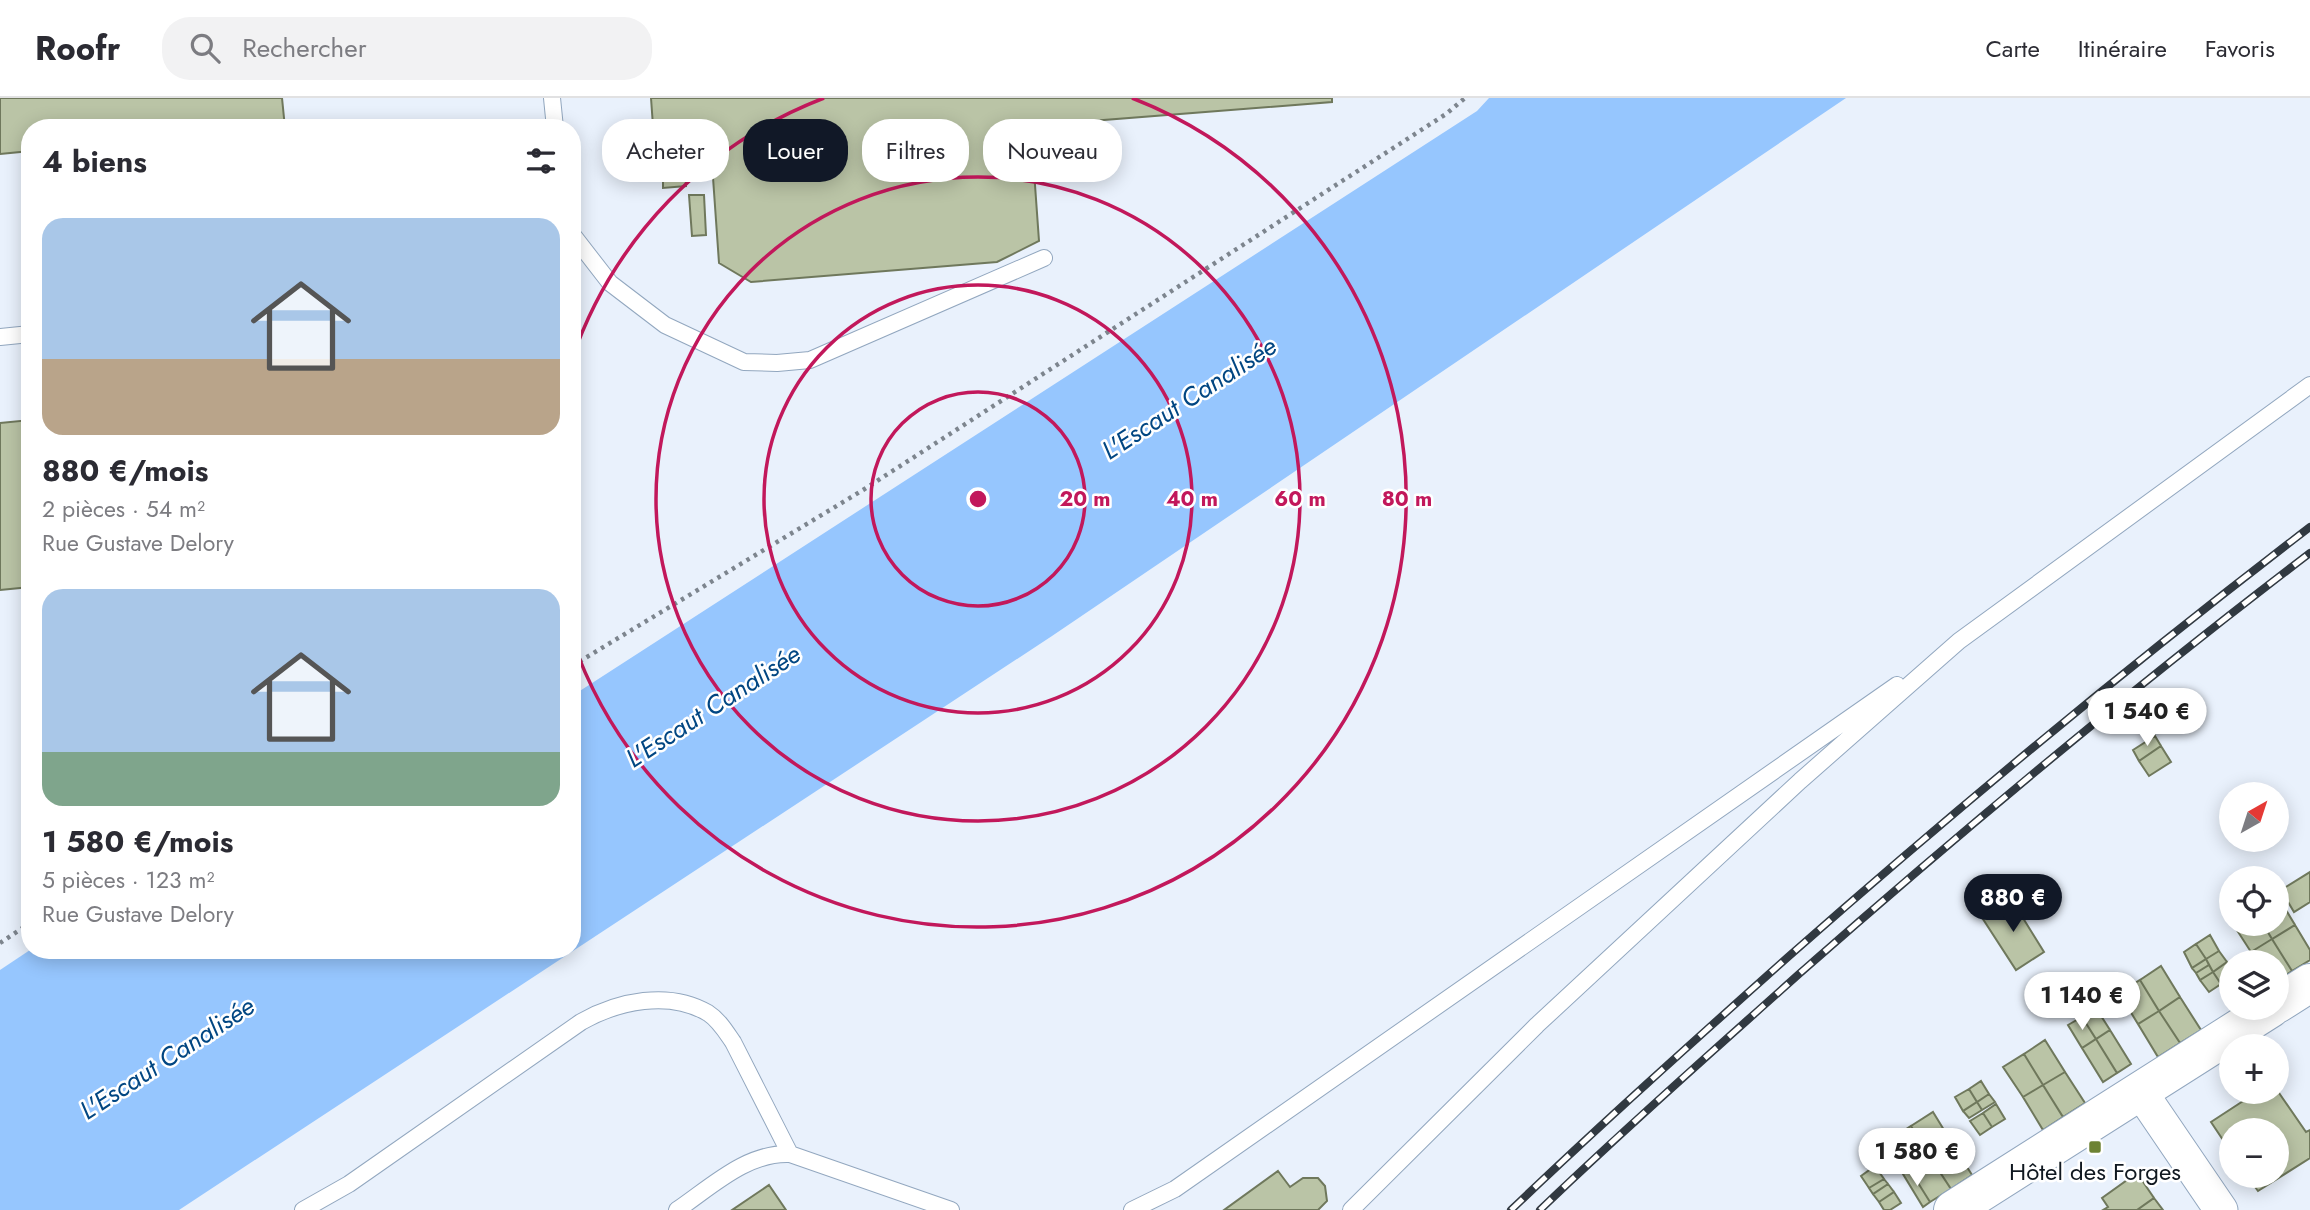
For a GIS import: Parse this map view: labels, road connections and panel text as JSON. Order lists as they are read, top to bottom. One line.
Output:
{"water":["L'Escaut Canalisée"],"places":{"transit":["Hôtel des Forges"]},"north":"top right","page":{"header":"Roofr","search":"Rechercher","nav":["Carte","Itinéraire","Favoris"],"chip":["Acheter","Louer","Filtres","Nouveau"],"heading":"4 biens","list":[{"name":"880 €/mois","note":"2 pièces · 54 m² · Rue Gustave Delory"},{"name":"1 580 €/mois","note":"5 pièces · 123 m² · Rue Gustave Delory"}],"price":["1 540 €","880 €","1 140 €","1 580 €"],"map_buttons":["+","−"]},"rings":["20 m","40 m","60 m","80 m"]}
